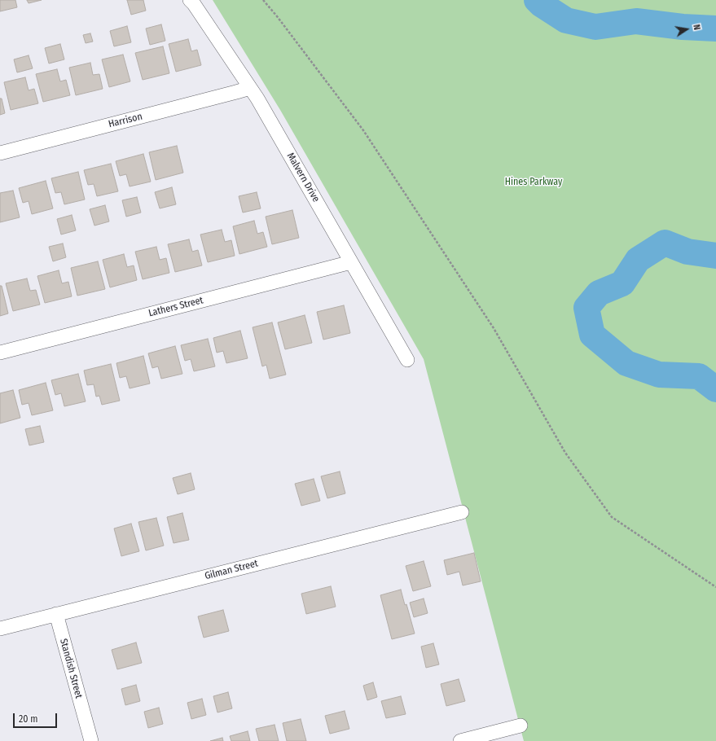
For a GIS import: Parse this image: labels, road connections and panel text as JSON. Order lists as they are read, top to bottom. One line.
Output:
{"streets":{"street":["Harrison","Malvern Drive","Lathers Street","Gilman Street","Standish Street"]},"crossings":[["Harrison","Malvern Drive"],["Malvern Drive","Lathers Street"],["Gilman Street","Standish Street"]],"parks":["Hines Parkway"],"scale_bar":"20 m","north":"right"}
